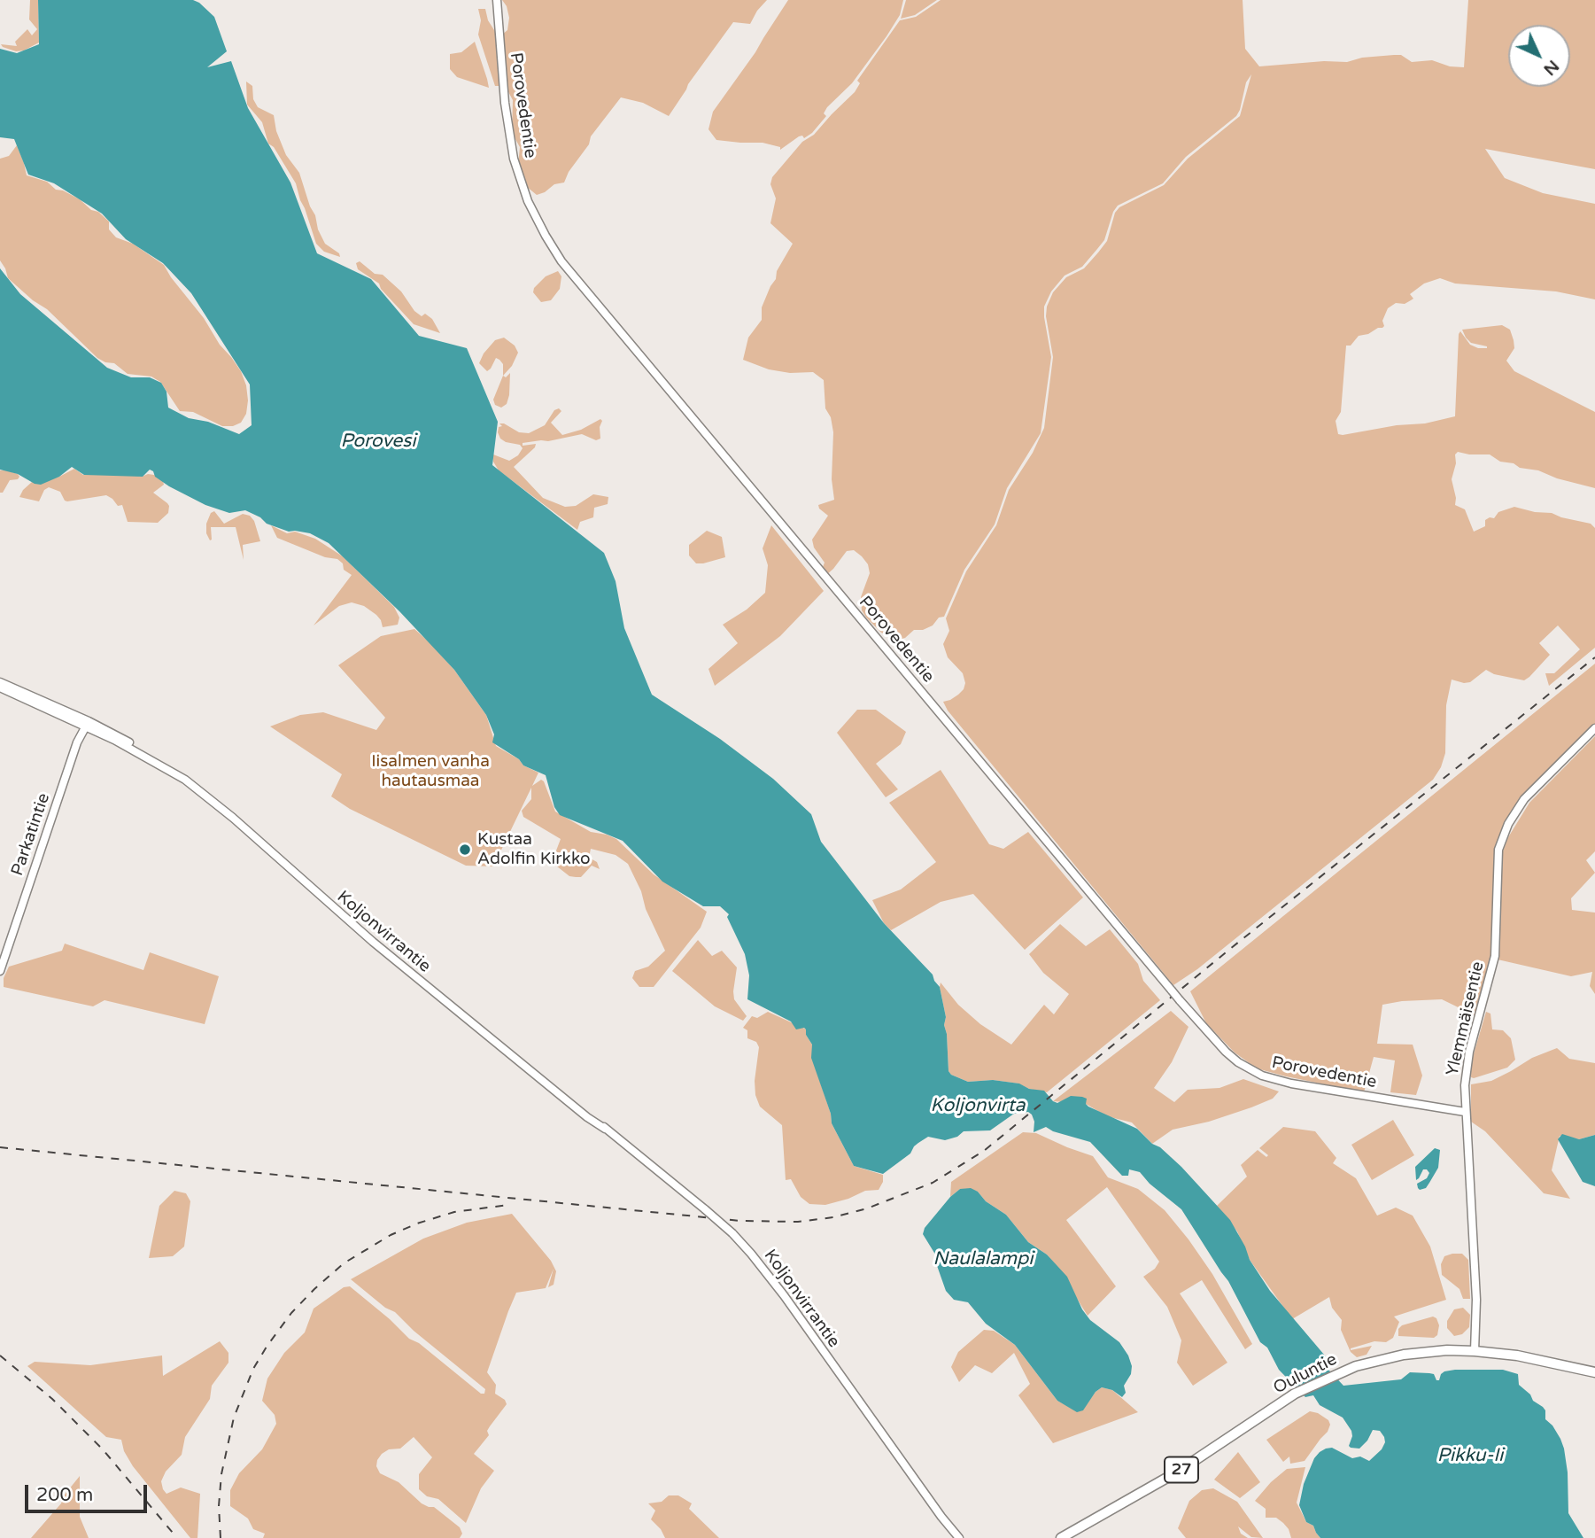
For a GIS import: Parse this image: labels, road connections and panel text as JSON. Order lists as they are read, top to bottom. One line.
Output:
{"streets":{"highway":["Ouluntie","27"],"street":["Porovedentie","Parkatintie","Koljonvirrantie","Ylemmäisentie"]},"crossings":[["Porovedentie","Ylemmäisentie"],["Parkatintie","Koljonvirrantie"],["Ylemmäisentie","Ouluntie"]],"water":["Porovesi","Koljonvirta","Naulalampi","Pikku-Ii"],"parks":["Iisalmen vanha hautausmaa"],"places":["Kustaa Adolfin Kirkko"],"scale_bar":"200 m","north":"bottom right"}
